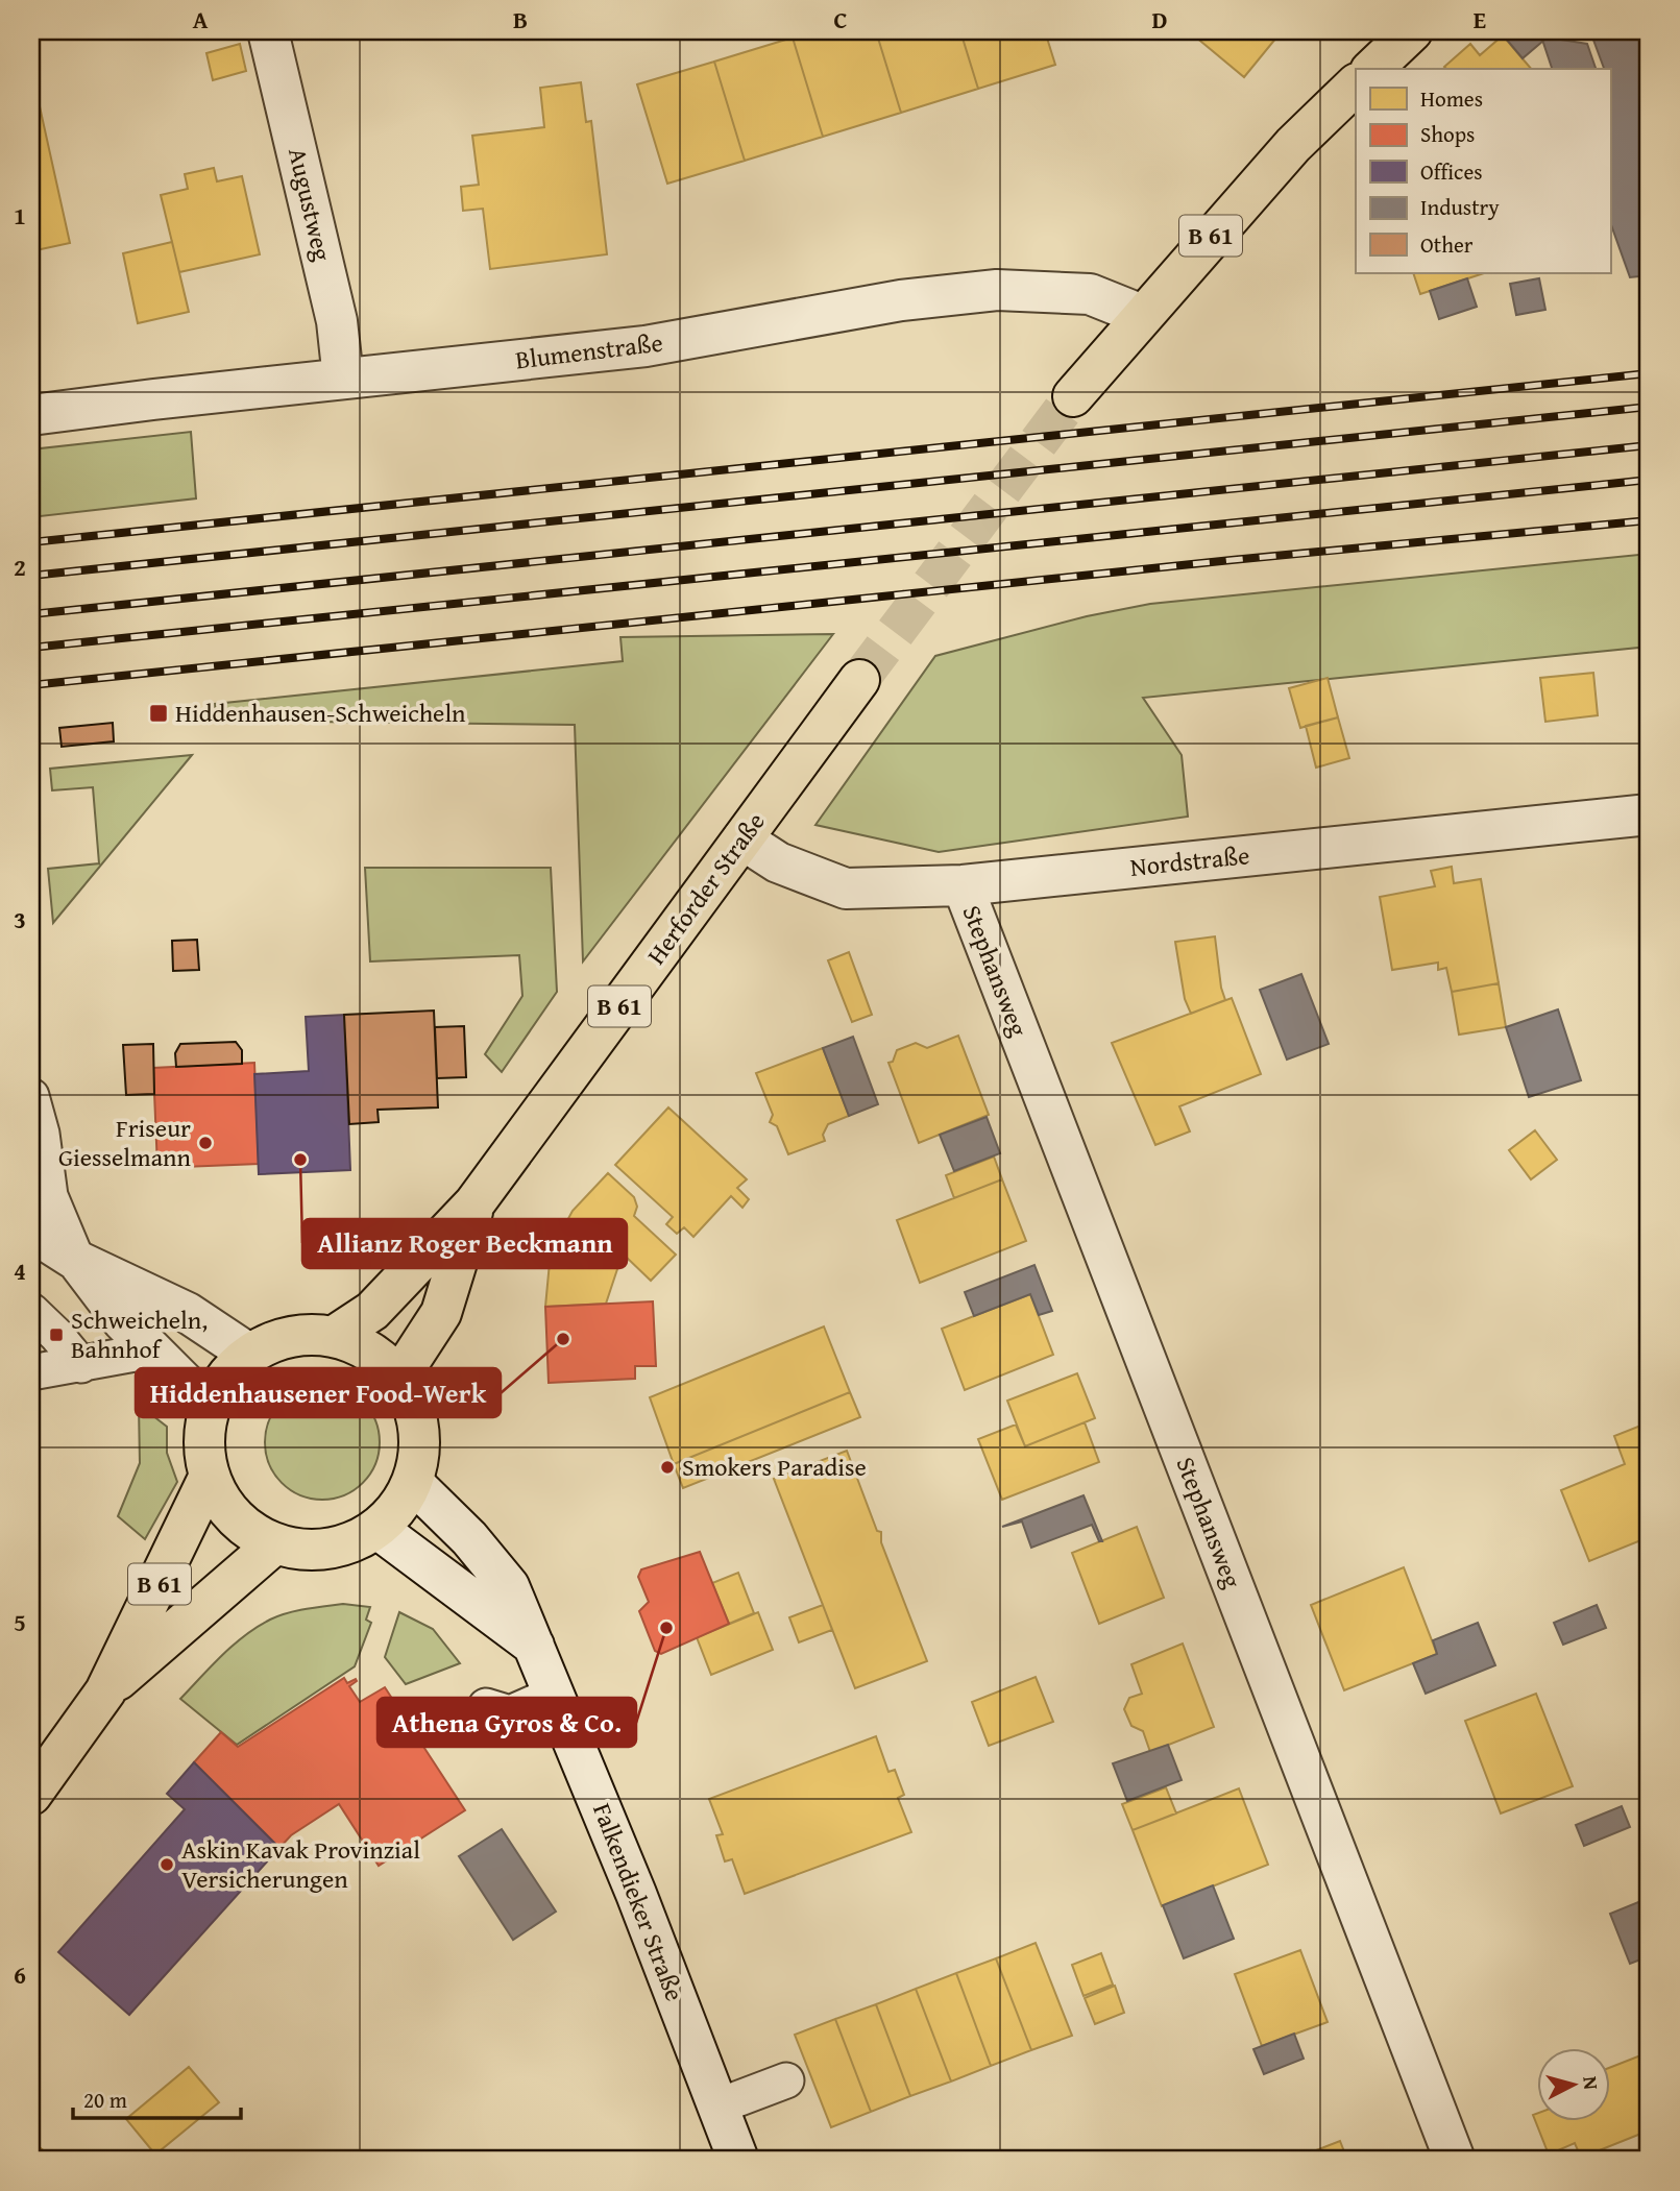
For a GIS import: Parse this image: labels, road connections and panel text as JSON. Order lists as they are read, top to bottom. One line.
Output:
{"streets":{"main road":["B 61","Herforder Straße"],"street":["Augustweg","Blumenstraße","Nordstraße","Stephansweg","Falkendieker Straße"]},"crossings":[["Augustweg","Blumenstraße"],["B 61","Blumenstraße"],["B 61","Herforder Straße"],["B 61","Falkendieker Straße"],["Nordstraße","Herforder Straße"],["Nordstraße","Stephansweg"],["Herforder Straße","Falkendieker Straße"]],"places":{"transit":["Hiddenhausen-Schweicheln","Schweicheln, Bahnhof"],"other":["Friseur Giesselmann","Allianz Roger Beckmann","Hiddenhausener Food-Werk","Smokers Paradise","Athena Gyros & Co.","Askin Kavak Provinzial Versicherungen"]},"legend":["Homes","Shops","Offices","Industry","Other"],"scale_bar":"20 m","north":"right","grid":{"columns":["A","B","C","D","E"],"rows":["1","2","3","4","5","6"]}}
